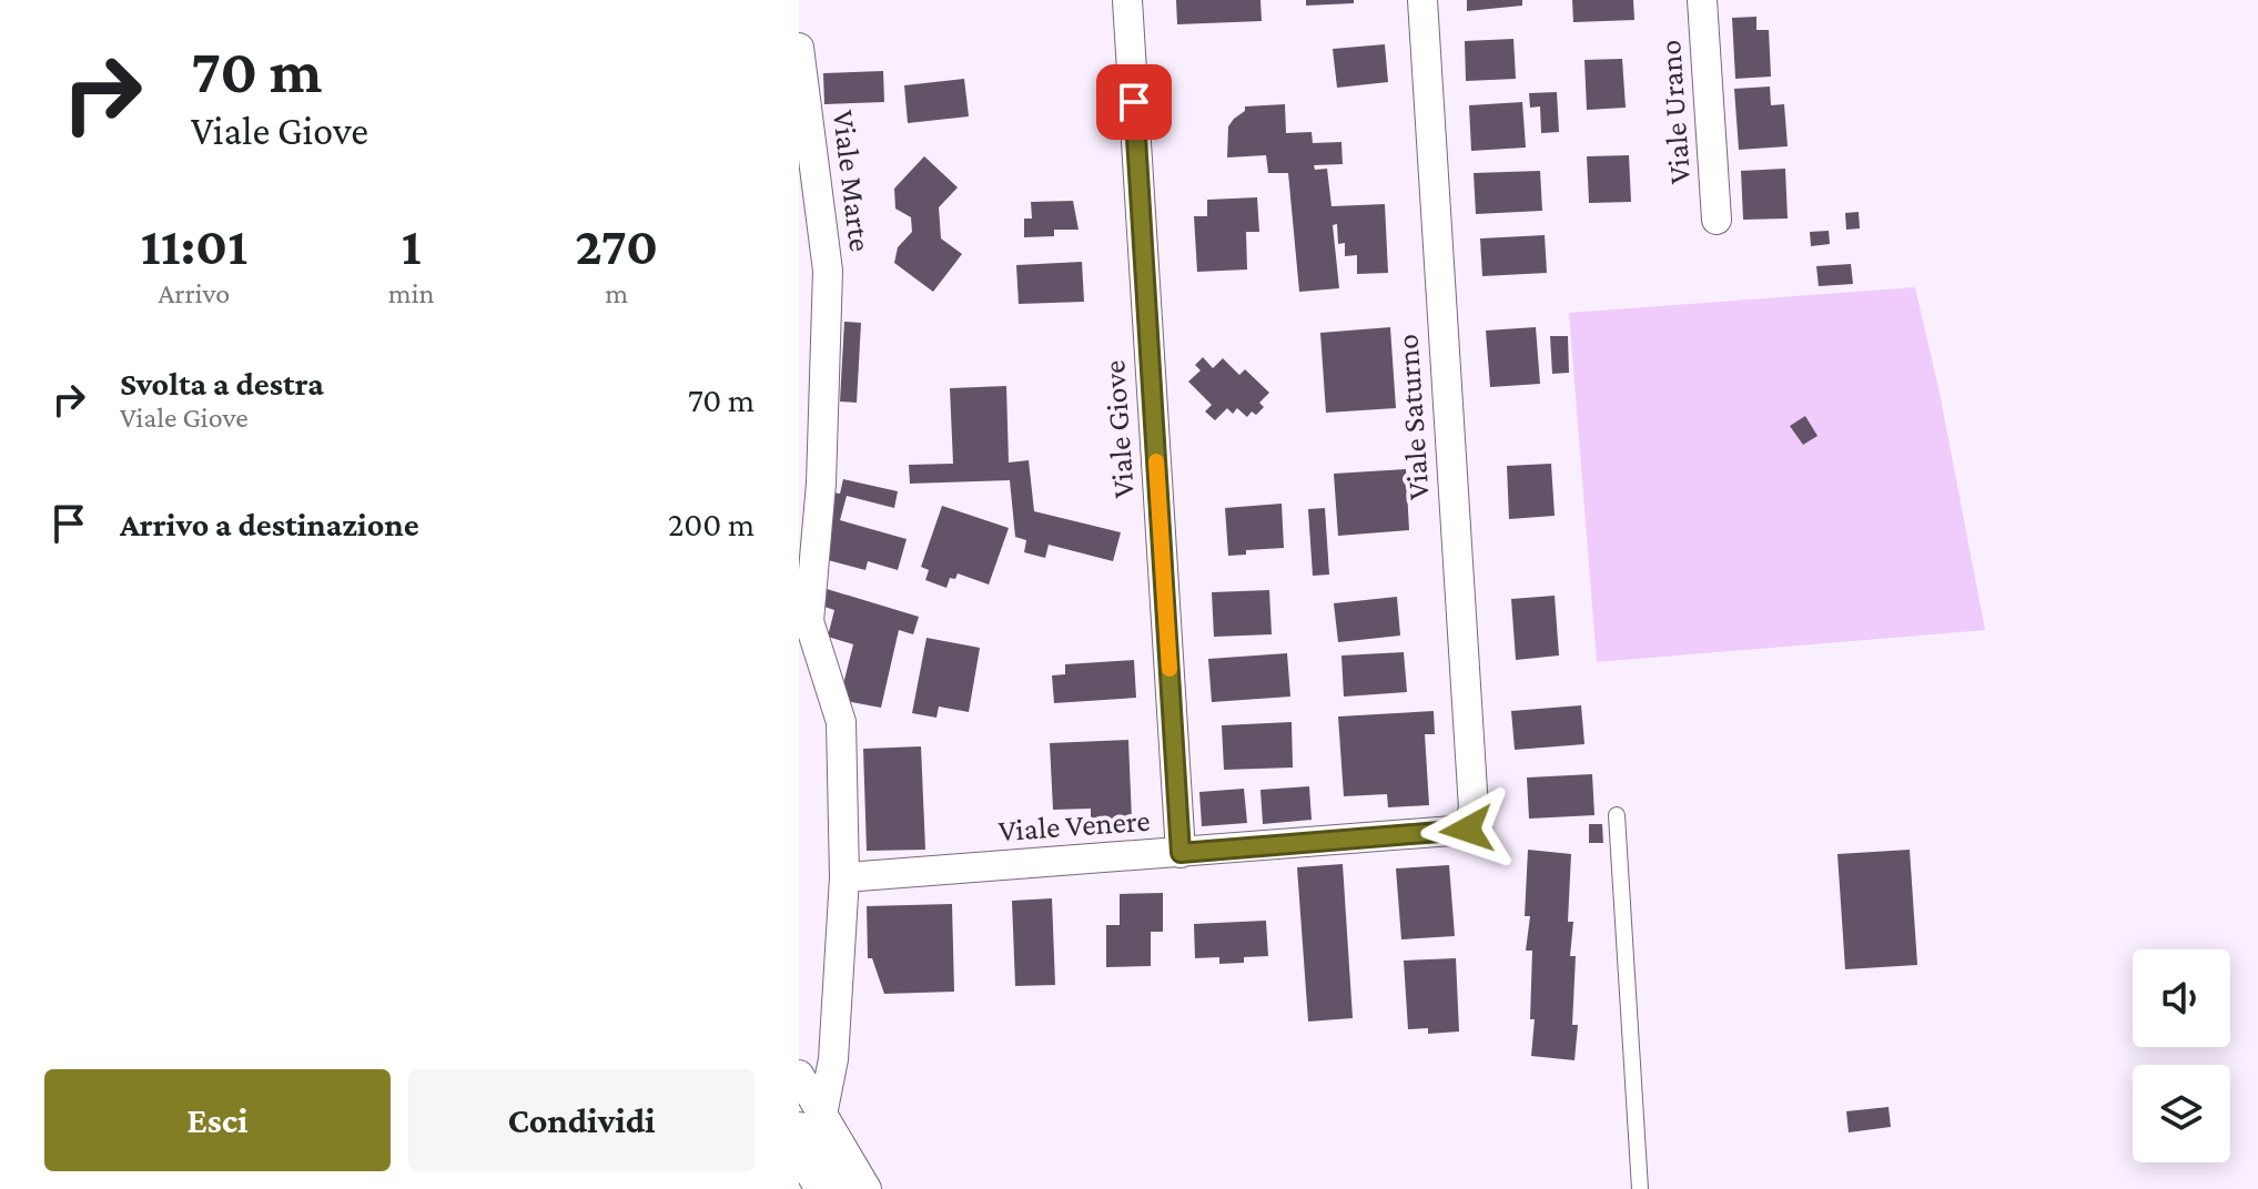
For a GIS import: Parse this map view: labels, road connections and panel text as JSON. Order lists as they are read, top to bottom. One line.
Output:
{"streets":{"street":["Viale Urano","Viale Marte","Viale Saturno","Viale Giove","Viale Venere"]},"crossings":[["Viale Marte","Viale Venere"],["Viale Saturno","Viale Venere"],["Viale Giove","Viale Venere"]],"page":{"turn":["70 m","Viale Giove"],"eta":["11:01","Arrivo","1","min","270","m"],"list":[{"name":"Svolta a destra","note":"Viale Giove","value":"70 m"},{"name":"Arrivo a destinazione","value":"200 m"}],"buttons":["Esci","Condividi"]}}
